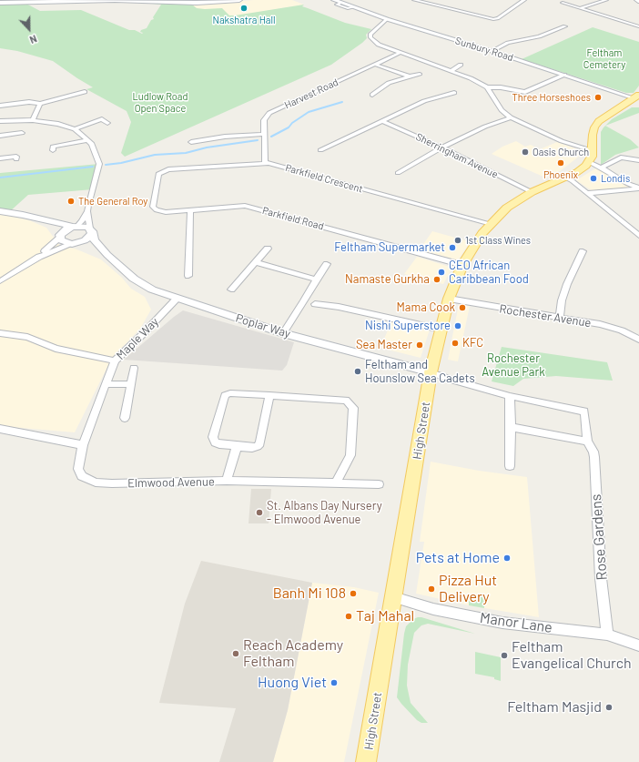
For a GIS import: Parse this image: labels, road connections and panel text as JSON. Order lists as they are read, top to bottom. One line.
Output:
{"streets":{"main road":["High Street"],"street":["Sunbury Road","Harvest Road","Sherringham Avenue","Parkfield Crescent","Parkfield Road","Rochester Avenue","Poplar Way","Maple Way","Elmwood Avenue","Rose Gardens","Manor Lane"]},"crossings":[["Sunbury Road","High Street"],["Harvest Road","Parkfield Crescent"],["Sherringham Avenue","High Street"],["Parkfield Crescent","Parkfield Road"],["Parkfield Crescent","High Street"],["Parkfield Road","High Street"],["Rochester Avenue","High Street"],["Poplar Way","Maple Way"],["Poplar Way","High Street"],["Poplar Way","Rose Gardens"],["Maple Way","Elmwood Avenue"],["High Street","Rose Gardens"],["High Street","Manor Lane"],["Rose Gardens","Manor Lane"]],"parks":["Feltham Cemetery","Ludlow Road Open Space","Rochester Avenue Park"],"places":["Nakshatra Hall","Three Horseshoes","Oasis Church","Phoenix","Londis","The General Roy","1st Class Wines","Feltham Supermarket","CEO African Caribbean Food","Namaste Gurkha","Mama Cook","Nishi Superstore","KFC","Sea Master","Feltham and Hounslow Sea Cadets","St. Albans Day Nursery - Elmwood Avenue","Pets at Home","Pizza Hut Delivery","Banh Mi 108","Taj Mahal","Reach Academy Feltham","Feltham Evangelical Church","Huong Viet","Feltham Masjid"],"north":"bottom"}
